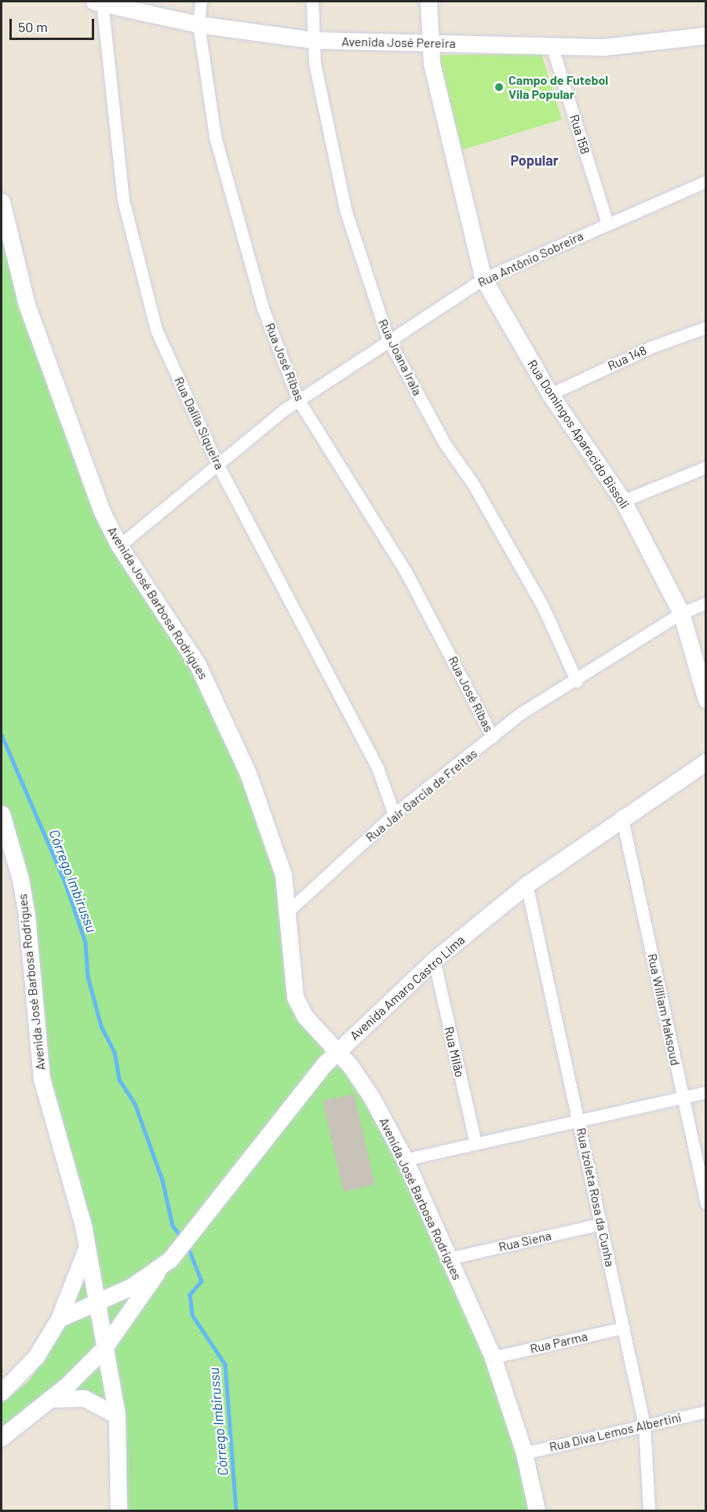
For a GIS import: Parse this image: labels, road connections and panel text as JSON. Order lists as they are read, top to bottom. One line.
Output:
{"streets":{"street":["Avenida José Pereira","Rua 158","Rua Antônio Sobreira","Rua Joana Irala","Rua 148","Rua José Ribas","Rua Dalila Siqueira","Rua Domingos Aparecido Bissoli","Avenida José Barbosa Rodrigues","Rua Jair Garcia de Freitas","Avenida Amaro Castro Lima","Rua William Maksoud","Rua Milão","Rua Izoleta Rosa da Cunha","Rua Siena","Rua Parma","Rua Diva Lemos Albertini"]},"crossings":[["Avenida José Pereira","Rua 158"],["Avenida José Pereira","Rua Joana Irala"],["Avenida José Pereira","Rua José Ribas"],["Avenida José Pereira","Rua Dalila Siqueira"],["Avenida José Pereira","Rua Domingos Aparecido Bissoli"],["Rua 158","Rua Antônio Sobreira"],["Rua Antônio Sobreira","Rua Joana Irala"],["Rua Antônio Sobreira","Rua José Ribas"],["Rua Antônio Sobreira","Rua Dalila Siqueira"],["Rua Antônio Sobreira","Rua Domingos Aparecido Bissoli"],["Rua Antônio Sobreira","Avenida José Barbosa Rodrigues"],["Rua Joana Irala","Rua Jair Garcia de Freitas"],["Rua 148","Rua Domingos Aparecido Bissoli"],["Rua José Ribas","Rua Jair Garcia de Freitas"],["Rua Dalila Siqueira","Rua Jair Garcia de Freitas"],["Rua Domingos Aparecido Bissoli","Rua Jair Garcia de Freitas"],["Avenida José Barbosa Rodrigues","Rua Jair Garcia de Freitas"],["Avenida José Barbosa Rodrigues","Avenida Amaro Castro Lima"],["Avenida José Barbosa Rodrigues","Rua Siena"],["Avenida José Barbosa Rodrigues","Rua Parma"],["Avenida José Barbosa Rodrigues","Rua Diva Lemos Albertini"],["Avenida Amaro Castro Lima","Rua William Maksoud"],["Avenida Amaro Castro Lima","Rua Milão"],["Avenida Amaro Castro Lima","Rua Izoleta Rosa da Cunha"],["Rua Izoleta Rosa da Cunha","Rua Siena"],["Rua Izoleta Rosa da Cunha","Rua Parma"],["Rua Izoleta Rosa da Cunha","Rua Diva Lemos Albertini"]],"districts":["Popular"],"water":["Córrego Imbirussu"],"places":["Campo de Futebol Vila Popular"],"scale_bar":"50 m"}
